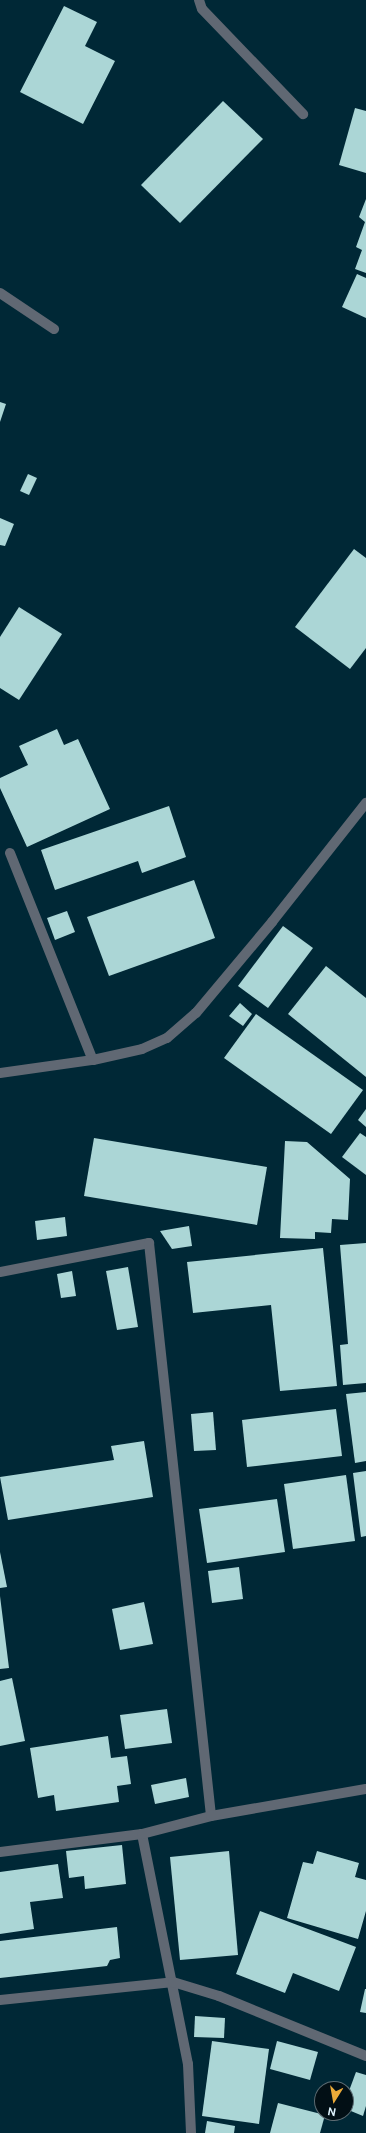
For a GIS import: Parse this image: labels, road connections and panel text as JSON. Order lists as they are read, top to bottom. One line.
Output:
{"north":"bottom"}
